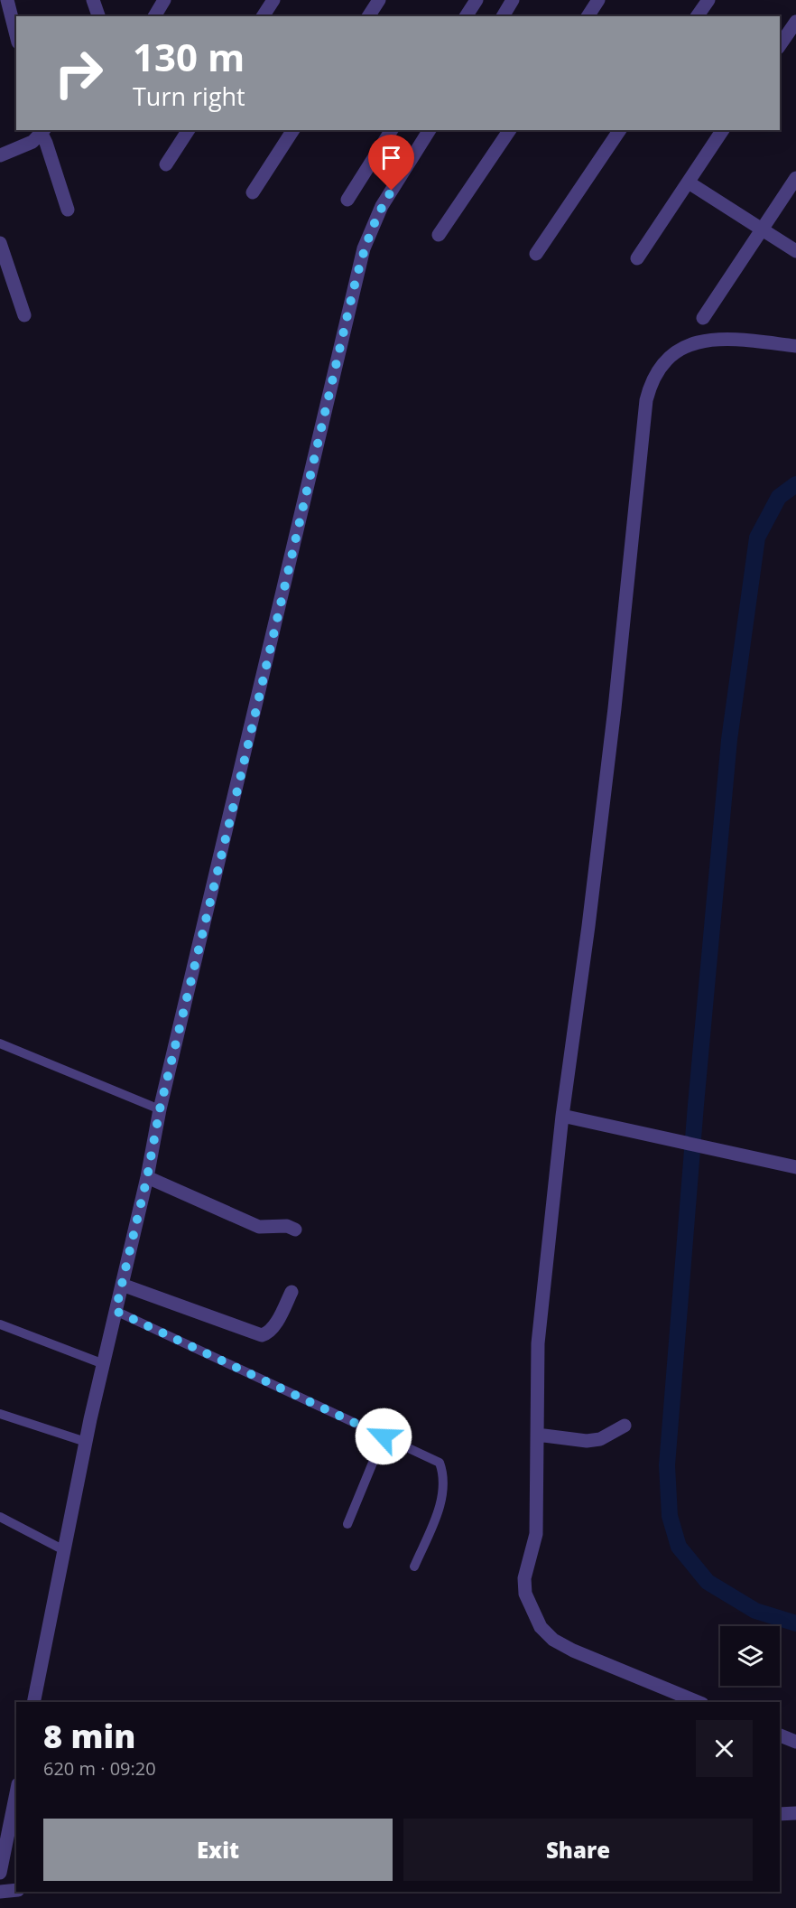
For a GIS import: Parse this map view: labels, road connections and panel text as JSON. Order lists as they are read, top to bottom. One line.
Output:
{"page":{"turn":["130 m","Turn right"],"heading":["8 min","620 m · 09:20"],"buttons":["Exit","Share"]}}
